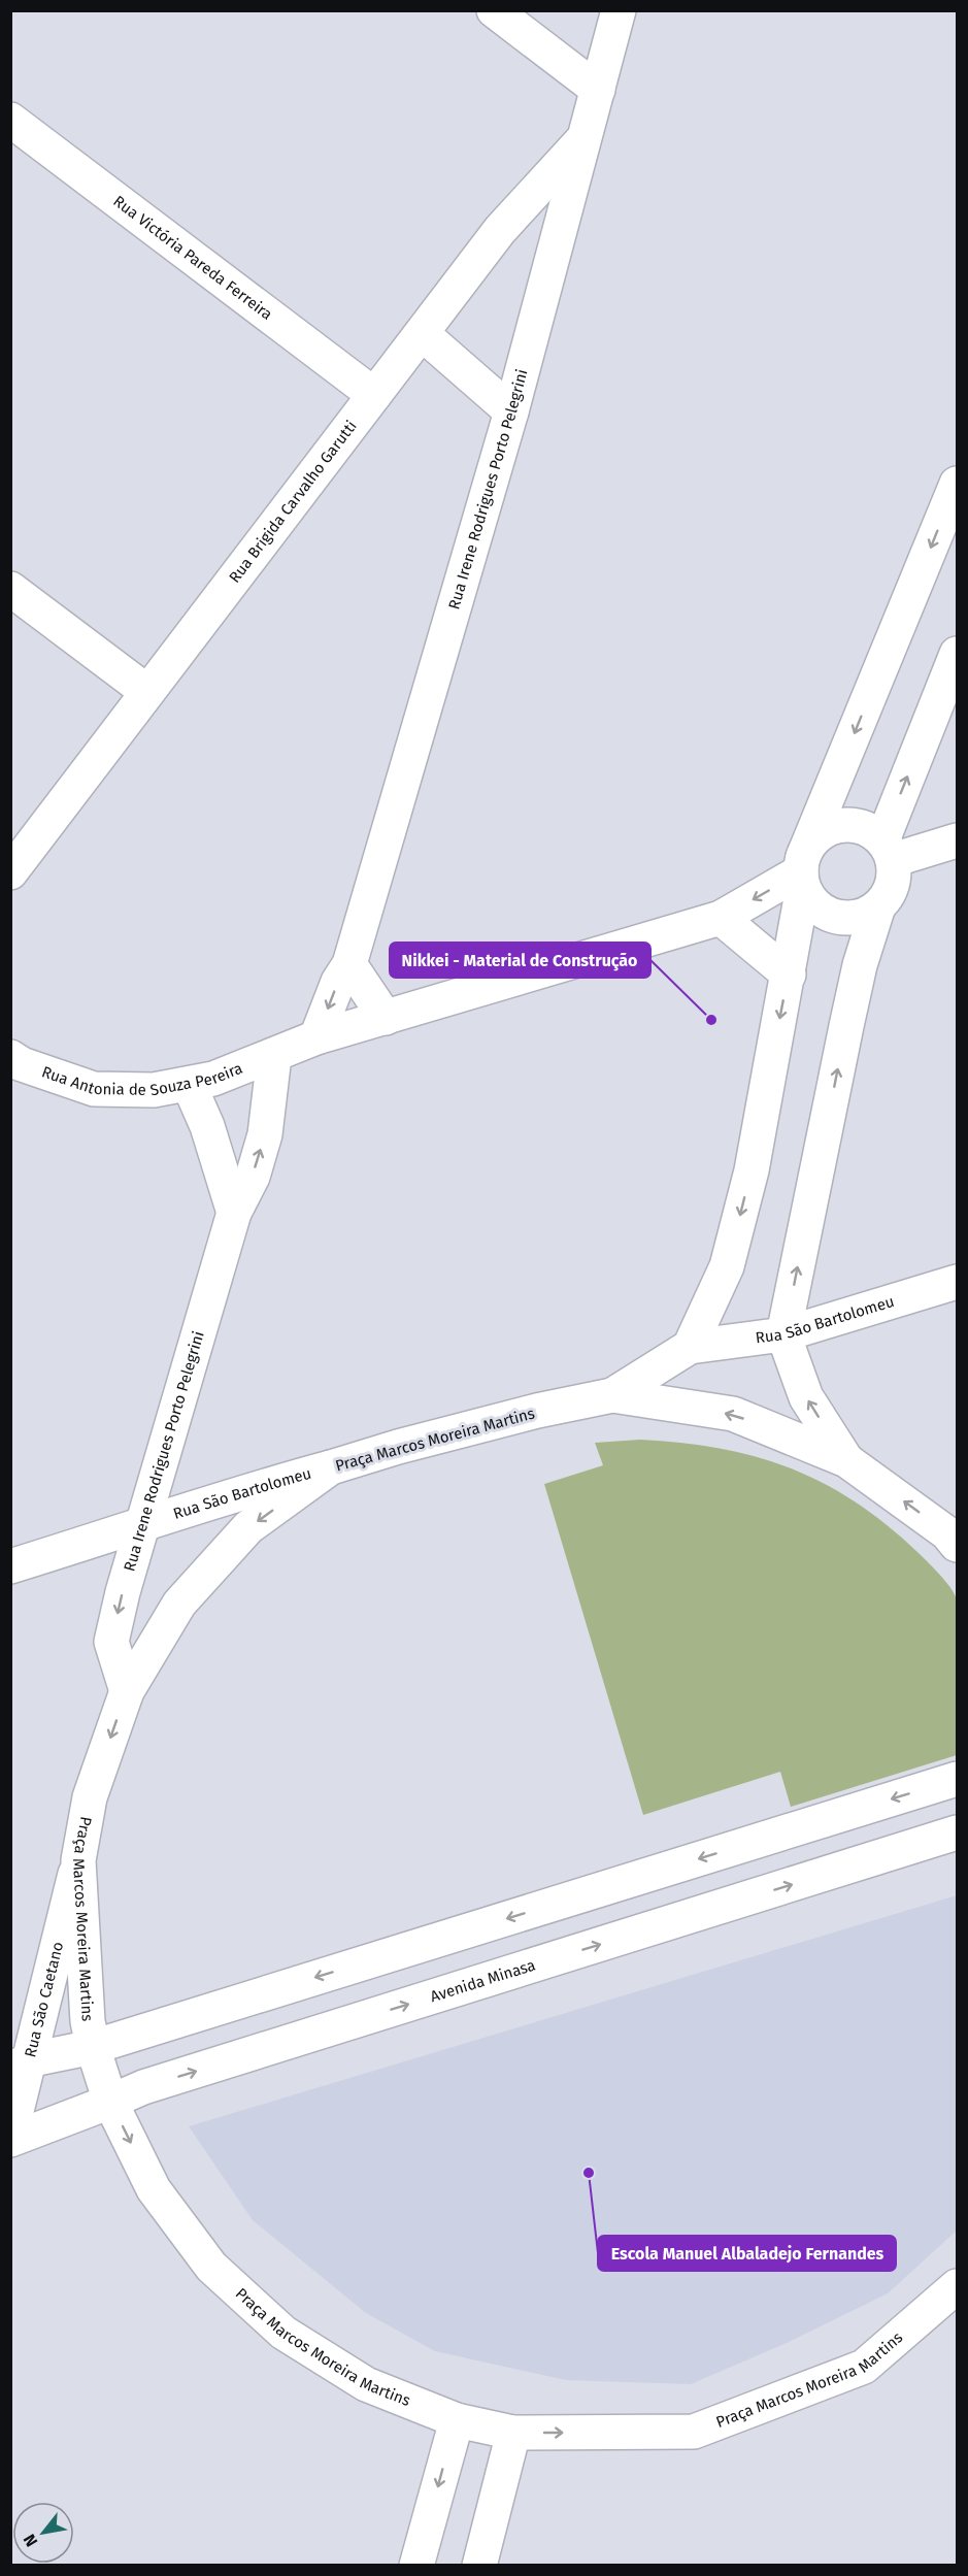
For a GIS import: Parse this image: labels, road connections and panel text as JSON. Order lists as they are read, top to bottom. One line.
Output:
{"streets":{"main road":["Rua Victória Pareda Ferreira","Rua Irene Rodrigues Porto Pelegrini","Rua Brigida Carvalho Garutti","Rua Antonia de Souza Pereira","Rua São Bartolomeu","Praça Marcos Moreira Martins","Avenida Minasa","Rua São Caetano"]},"crossings":[["Rua Victória Pareda Ferreira","Rua Brigida Carvalho Garutti"],["Rua Irene Rodrigues Porto Pelegrini","Rua Brigida Carvalho Garutti"],["Rua Irene Rodrigues Porto Pelegrini","Rua Antonia de Souza Pereira"],["Rua Irene Rodrigues Porto Pelegrini","Rua São Bartolomeu"],["Rua Irene Rodrigues Porto Pelegrini","Praça Marcos Moreira Martins"],["Rua São Bartolomeu","Praça Marcos Moreira Martins"],["Praça Marcos Moreira Martins","Avenida Minasa"],["Praça Marcos Moreira Martins","Rua São Caetano"],["Avenida Minasa","Rua São Caetano"]],"places":["Nikkei - Material de Construção","Escola Manuel Albaladejo Fernandes"],"north":"bottom left"}
